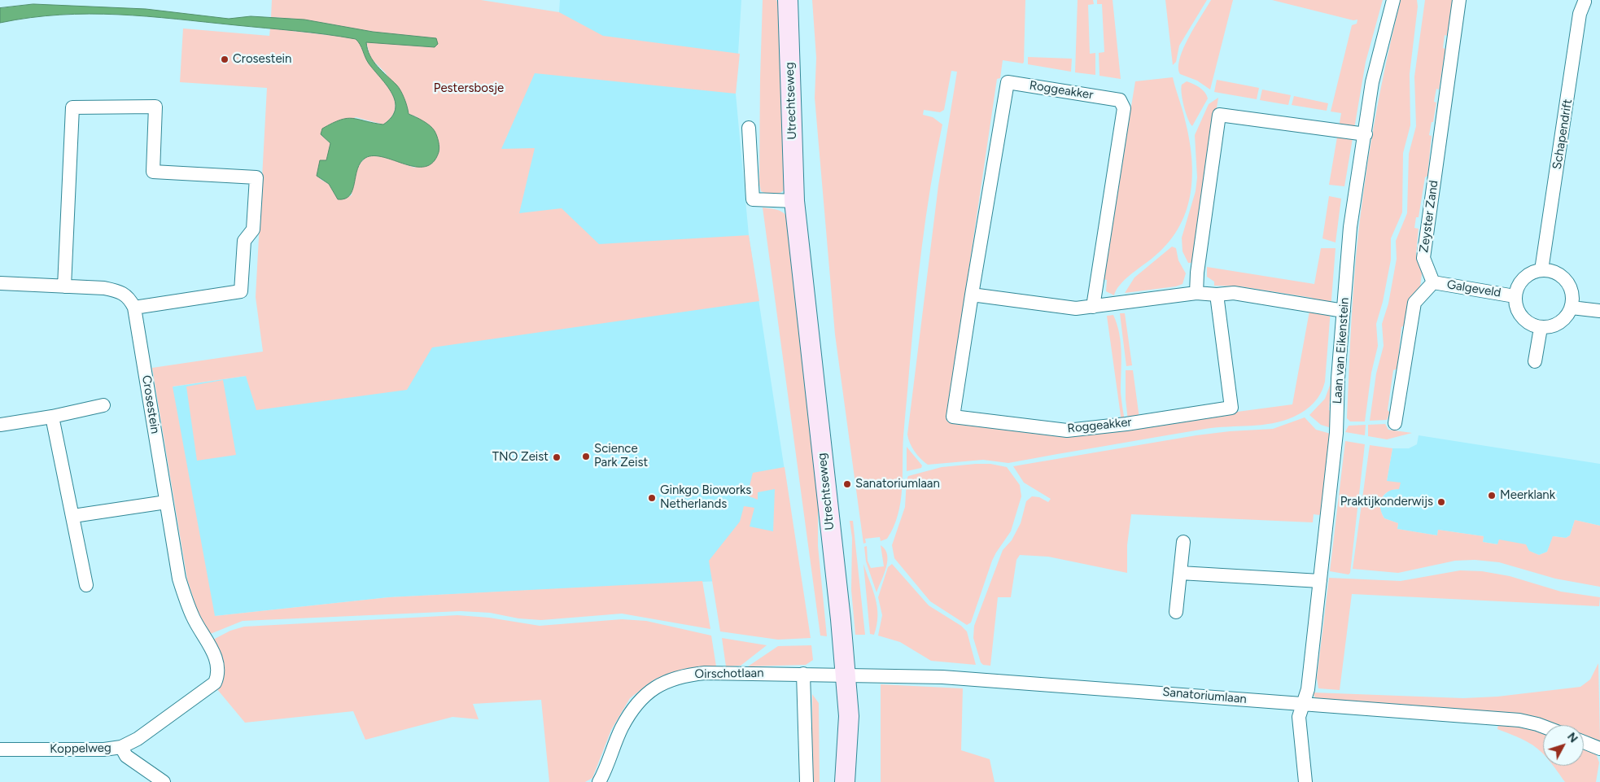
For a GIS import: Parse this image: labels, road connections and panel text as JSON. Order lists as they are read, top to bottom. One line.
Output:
{"streets":{"main road":["Utrechtseweg"],"street":["Roggeakker","Schapendrift","Zeyster Zand","Galgeveld","Laan van Eikenstein","Crosestein","Oirschotlaan","Sanatoriumlaan","Koppelweg"]},"crossings":[["Utrechtseweg","Oirschotlaan"],["Utrechtseweg","Sanatoriumlaan"],["Schapendrift","Galgeveld"],["Zeyster Zand","Galgeveld"],["Laan van Eikenstein","Sanatoriumlaan"],["Crosestein","Koppelweg"],["Oirschotlaan","Sanatoriumlaan"]],"parks":["Pestersbosje"],"places":["Crosestein","Science Park Zeist","TNO Zeist","Sanatoriumlaan","Meerklank","Ginkgo Bioworks Netherlands","Praktijkonderwijs"],"north":"top right"}
